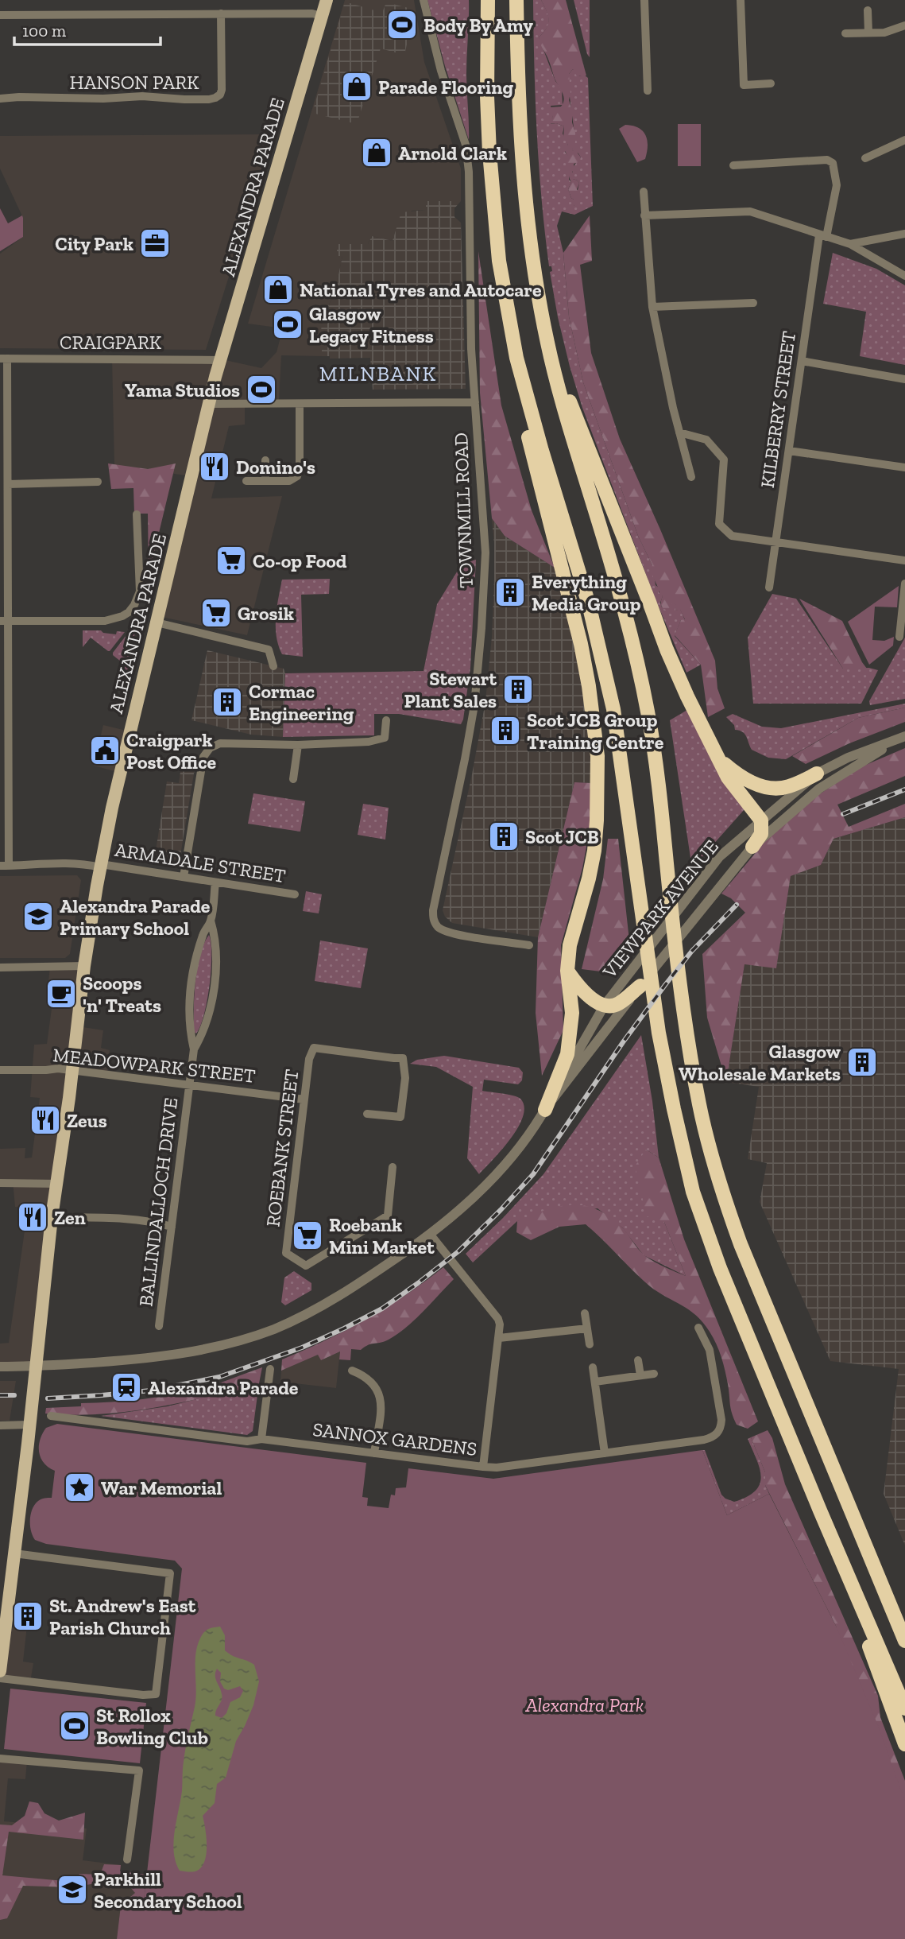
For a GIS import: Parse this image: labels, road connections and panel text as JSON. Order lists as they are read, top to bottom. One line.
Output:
{"streets":{"main road":["ALEXANDRA PARADE"],"street":["HANSON PARK","CRAIGPARK","KILBERRY STREET","TOWNMILL ROAD","ARMADALE STREET","VIEWPARK AVENUE","MEADOWPARK STREET","ROEBANK STREET","BALLINDALLOCH DRIVE","SANNOX GARDENS"]},"crossings":[["ALEXANDRA PARADE","CRAIGPARK"],["ALEXANDRA PARADE","ARMADALE STREET"],["ALEXANDRA PARADE","VIEWPARK AVENUE"],["ALEXANDRA PARADE","MEADOWPARK STREET"],["ARMADALE STREET","BALLINDALLOCH DRIVE"],["MEADOWPARK STREET","ROEBANK STREET"],["MEADOWPARK STREET","BALLINDALLOCH DRIVE"]],"districts":["MILNBANK"],"parks":["Alexandra Park"],"places":{"sports":["Body By Amy","Glasgow Legacy Fitness","Yama Studios","St Rollox Bowling Club"],"shop":["Parade Flooring","Arnold Clark","National Tyres and Autocare"],"office":["City Park"],"restaurant":["Domino's","Zeus","Zen"],"supermarket":["Co-op Food","Grosik","Roebank Mini Market"],"building":["Everything Media Group","Stewart Plant Sales","Cormac Engineering","Scot JCB Group Training Centre","Scot JCB","Glasgow Wholesale Markets","St. Andrew's East Parish Church"],"public building":["Craigpark Post Office"],"school or university":["Alexandra Parade Primary School","Parkhill Secondary School"],"cafe":["Scoops 'n' Treats"],"station":["Alexandra Parade"],"place":["War Memorial"]},"scale_bar":"100 m"}
